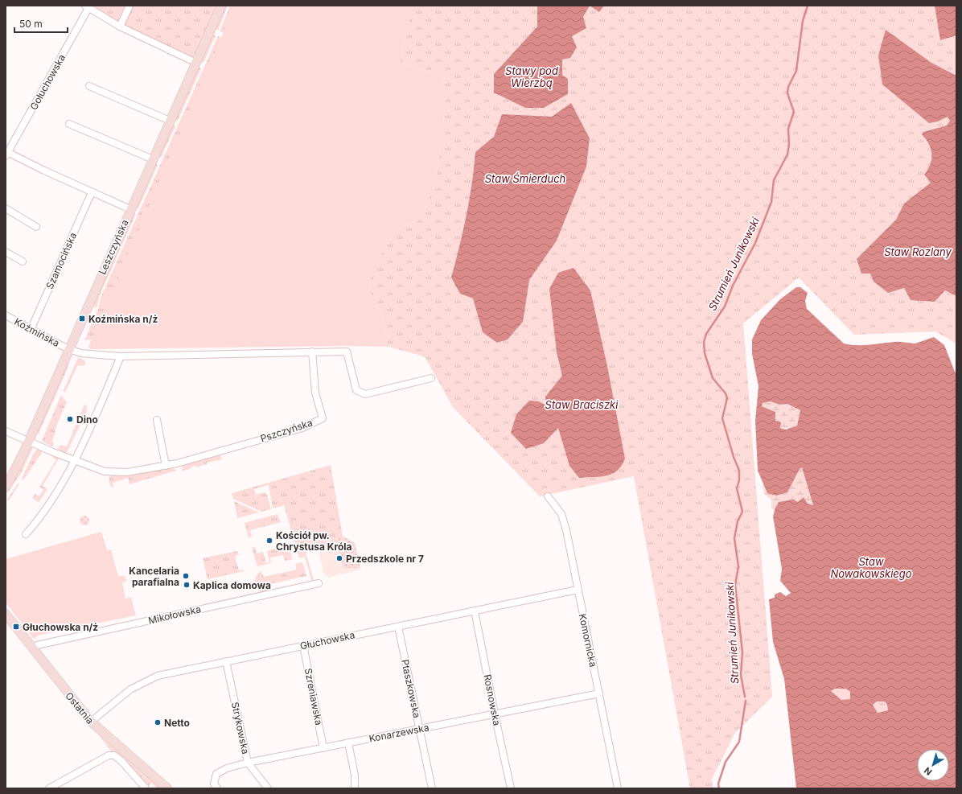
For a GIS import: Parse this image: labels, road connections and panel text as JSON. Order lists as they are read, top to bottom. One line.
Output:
{"streets":{"street":["Gołuchowska","Leszczyńska","Szamocińska","Koźmińska","Pszczyńska","Mikołowska","Głuchowska","Komornicka","Ptaszkowska","Szreniawska","Rosnowska","Ostatnia","Strykowska","Konarzewska"]},"crossings":[["Leszczyńska","Koźmińska"],["Leszczyńska","Pszczyńska"],["Szamocińska","Koźmińska"],["Mikołowska","Ostatnia"],["Głuchowska","Komornicka"],["Głuchowska","Ptaszkowska"],["Głuchowska","Szreniawska"],["Głuchowska","Rosnowska"],["Głuchowska","Ostatnia"],["Głuchowska","Strykowska"],["Komornicka","Konarzewska"],["Ptaszkowska","Konarzewska"],["Szreniawska","Konarzewska"],["Rosnowska","Konarzewska"],["Strykowska","Konarzewska"]],"water":["Stawy pod Wierzbą","Staw Śmierduch","Staw Rozlany","Strumień Junikowski","Staw Braciszki","Staw Nowakowskiego"],"places":{"transit":["Koźmińska n/ż","Głuchowska n/ż"],"other":["Dino","Kościół pw. Chrystusa Króla","Przedszkole nr 7","Kancelaria parafialna","Kaplica domowa","Netto"]},"scale_bar":"50 m","north":"bottom left"}
